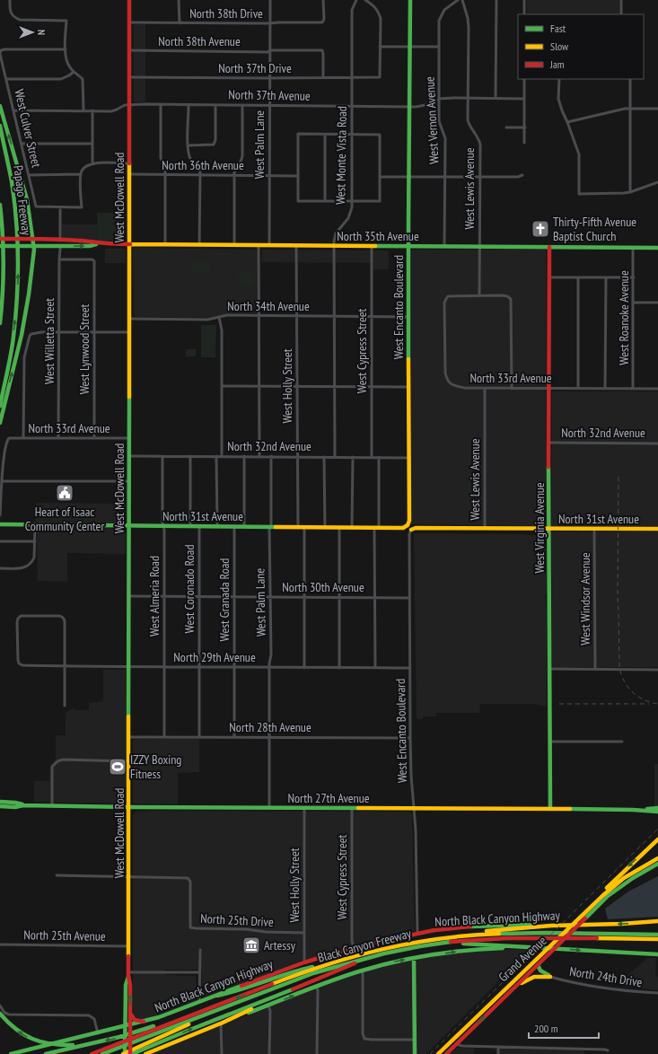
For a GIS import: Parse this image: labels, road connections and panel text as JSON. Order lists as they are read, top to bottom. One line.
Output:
{"streets":{"main road":["West McDowell Road","Papago Freeway","North 35th Avenue","West Encanto Boulevard","North 31st Avenue","West Virginia Avenue","North 27th Avenue","North Black Canyon Highway","Black Canyon Freeway","Grand Avenue"],"street":["North 38th Drive","North 38th Avenue","North 37th Drive","North 37th Avenue","West Vernon Avenue","West Culver Street","West Palm Lane","West Monte Vista Road","North 36th Avenue","West Lewis Avenue","North 34th Avenue","West Roanoke Avenue","West Willetta Street","West Lynwood Street","West Cypress Street","North 33rd Avenue","West Holly Street","North 32nd Avenue","North 30th Avenue","West Coronado Road","West Almeria Road","West Windsor Avenue","West Granada Road","North 29th Avenue","North 28th Avenue","North 25th Drive","North 25th Avenue","North 24th Drive"]},"crossings":[["North 38th Drive","West Palm Lane"],["North 38th Drive","West McDowell Road"],["North 38th Avenue","North 37th Drive"],["North 38th Avenue","West Palm Lane"],["North 38th Avenue","West McDowell Road"],["North 37th Drive","West Palm Lane"],["North 37th Drive","West Monte Vista Road"],["North 37th Drive","West McDowell Road"],["North 37th Avenue","West Vernon Avenue"],["North 37th Avenue","West Culver Street"],["North 37th Avenue","West Palm Lane"],["North 37th Avenue","West Monte Vista Road"],["North 37th Avenue","West Lewis Avenue"],["North 37th Avenue","West McDowell Road"],["North 37th Avenue","West Encanto Boulevard"],["West Vernon Avenue","North 35th Avenue"],["West Palm Lane","North 36th Avenue"],["West Palm Lane","North 35th Avenue"],["West Palm Lane","North 32nd Avenue"],["West Palm Lane","North 31st Avenue"],["West Palm Lane","North 30th Avenue"],["West Palm Lane","North 29th Avenue"],["West Palm Lane","North 28th Avenue"],["West Palm Lane","North 27th Avenue"],["West Monte Vista Road","North 35th Avenue"],["West Monte Vista Road","North 34th Avenue"],["West Monte Vista Road","North 32nd Avenue"],["North 36th Avenue","West McDowell Road"],["West Lewis Avenue","North 35th Avenue"],["West Lewis Avenue","North 33rd Avenue"],["West Lewis Avenue","North 31st Avenue"],["West McDowell Road","North 35th Avenue"],["West McDowell Road","North 34th Avenue"],["West McDowell Road","North 33rd Avenue"],["West McDowell Road","North 32nd Avenue"],["West McDowell Road","North 31st Avenue"],["West McDowell Road","North 30th Avenue"],["West McDowell Road","North 29th Avenue"],["West McDowell Road","North 28th Avenue"],["West McDowell Road","North 27th Avenue"],["West McDowell Road","North Black Canyon Highway"],["West McDowell Road","North 25th Drive"],["West McDowell Road","North 25th Avenue"],["North 35th Avenue","West Encanto Boulevard"],["North 35th Avenue","West Roanoke Avenue"],["North 35th Avenue","West Willetta Street"],["North 35th Avenue","West Cypress Street"],["North 35th Avenue","West Holly Street"],["North 35th Avenue","West Virginia Avenue"],["North 34th Avenue","West Encanto Boulevard"],["North 34th Avenue","West Cypress Street"],["North 34th Avenue","West Holly Street"],["West Encanto Boulevard","North 32nd Avenue"],["West Encanto Boulevard","North 31st Avenue"],["West Encanto Boulevard","North 30th Avenue"],["West Encanto Boulevard","North 29th Avenue"],["West Encanto Boulevard","North 28th Avenue"],["West Encanto Boulevard","North 27th Avenue"],["West Encanto Boulevard","North Black Canyon Highway"],["West Roanoke Avenue","North 33rd Avenue"],["West Willetta Street","West Lynwood Street"],["West Willetta Street","North 33rd Avenue"],["West Lynwood Street","North 33rd Avenue"],["West Cypress Street","North 32nd Avenue"],["West Cypress Street","North 27th Avenue"],["West Cypress Street","North Black Canyon Highway"],["North 33rd Avenue","West Virginia Avenue"],["West Holly Street","North 32nd Avenue"],["West Holly Street","North 31st Avenue"],["West Holly Street","North 27th Avenue"],["West Holly Street","North Black Canyon Highway"],["West Holly Street","North 25th Drive"],["North 32nd Avenue","West Virginia Avenue"],["North 32nd Avenue","West Coronado Road"],["North 32nd Avenue","West Almeria Road"],["North 31st Avenue","West Virginia Avenue"],["North 31st Avenue","West Coronado Road"],["North 31st Avenue","West Almeria Road"],["North 31st Avenue","West Windsor Avenue"],["North 31st Avenue","West Granada Road"],["West Virginia Avenue","North 27th Avenue"],["North 30th Avenue","West Coronado Road"],["North 30th Avenue","West Almeria Road"],["North 30th Avenue","West Granada Road"],["West Coronado Road","North 29th Avenue"],["West Coronado Road","North 28th Avenue"],["West Almeria Road","North 29th Avenue"],["West Almeria Road","North 28th Avenue"],["West Granada Road","North 29th Avenue"],["West Granada Road","North 28th Avenue"]],"places":{"church":["Thirty-Fifth Avenue Baptist Church"],"public building":["Heart of Isaac Community Center"],"sports":["IZZY Boxing Fitness"],"museum":["Artessy"]},"legend":["Fast","Slow","Jam"],"scale_bar":"200 m","north":"right"}
